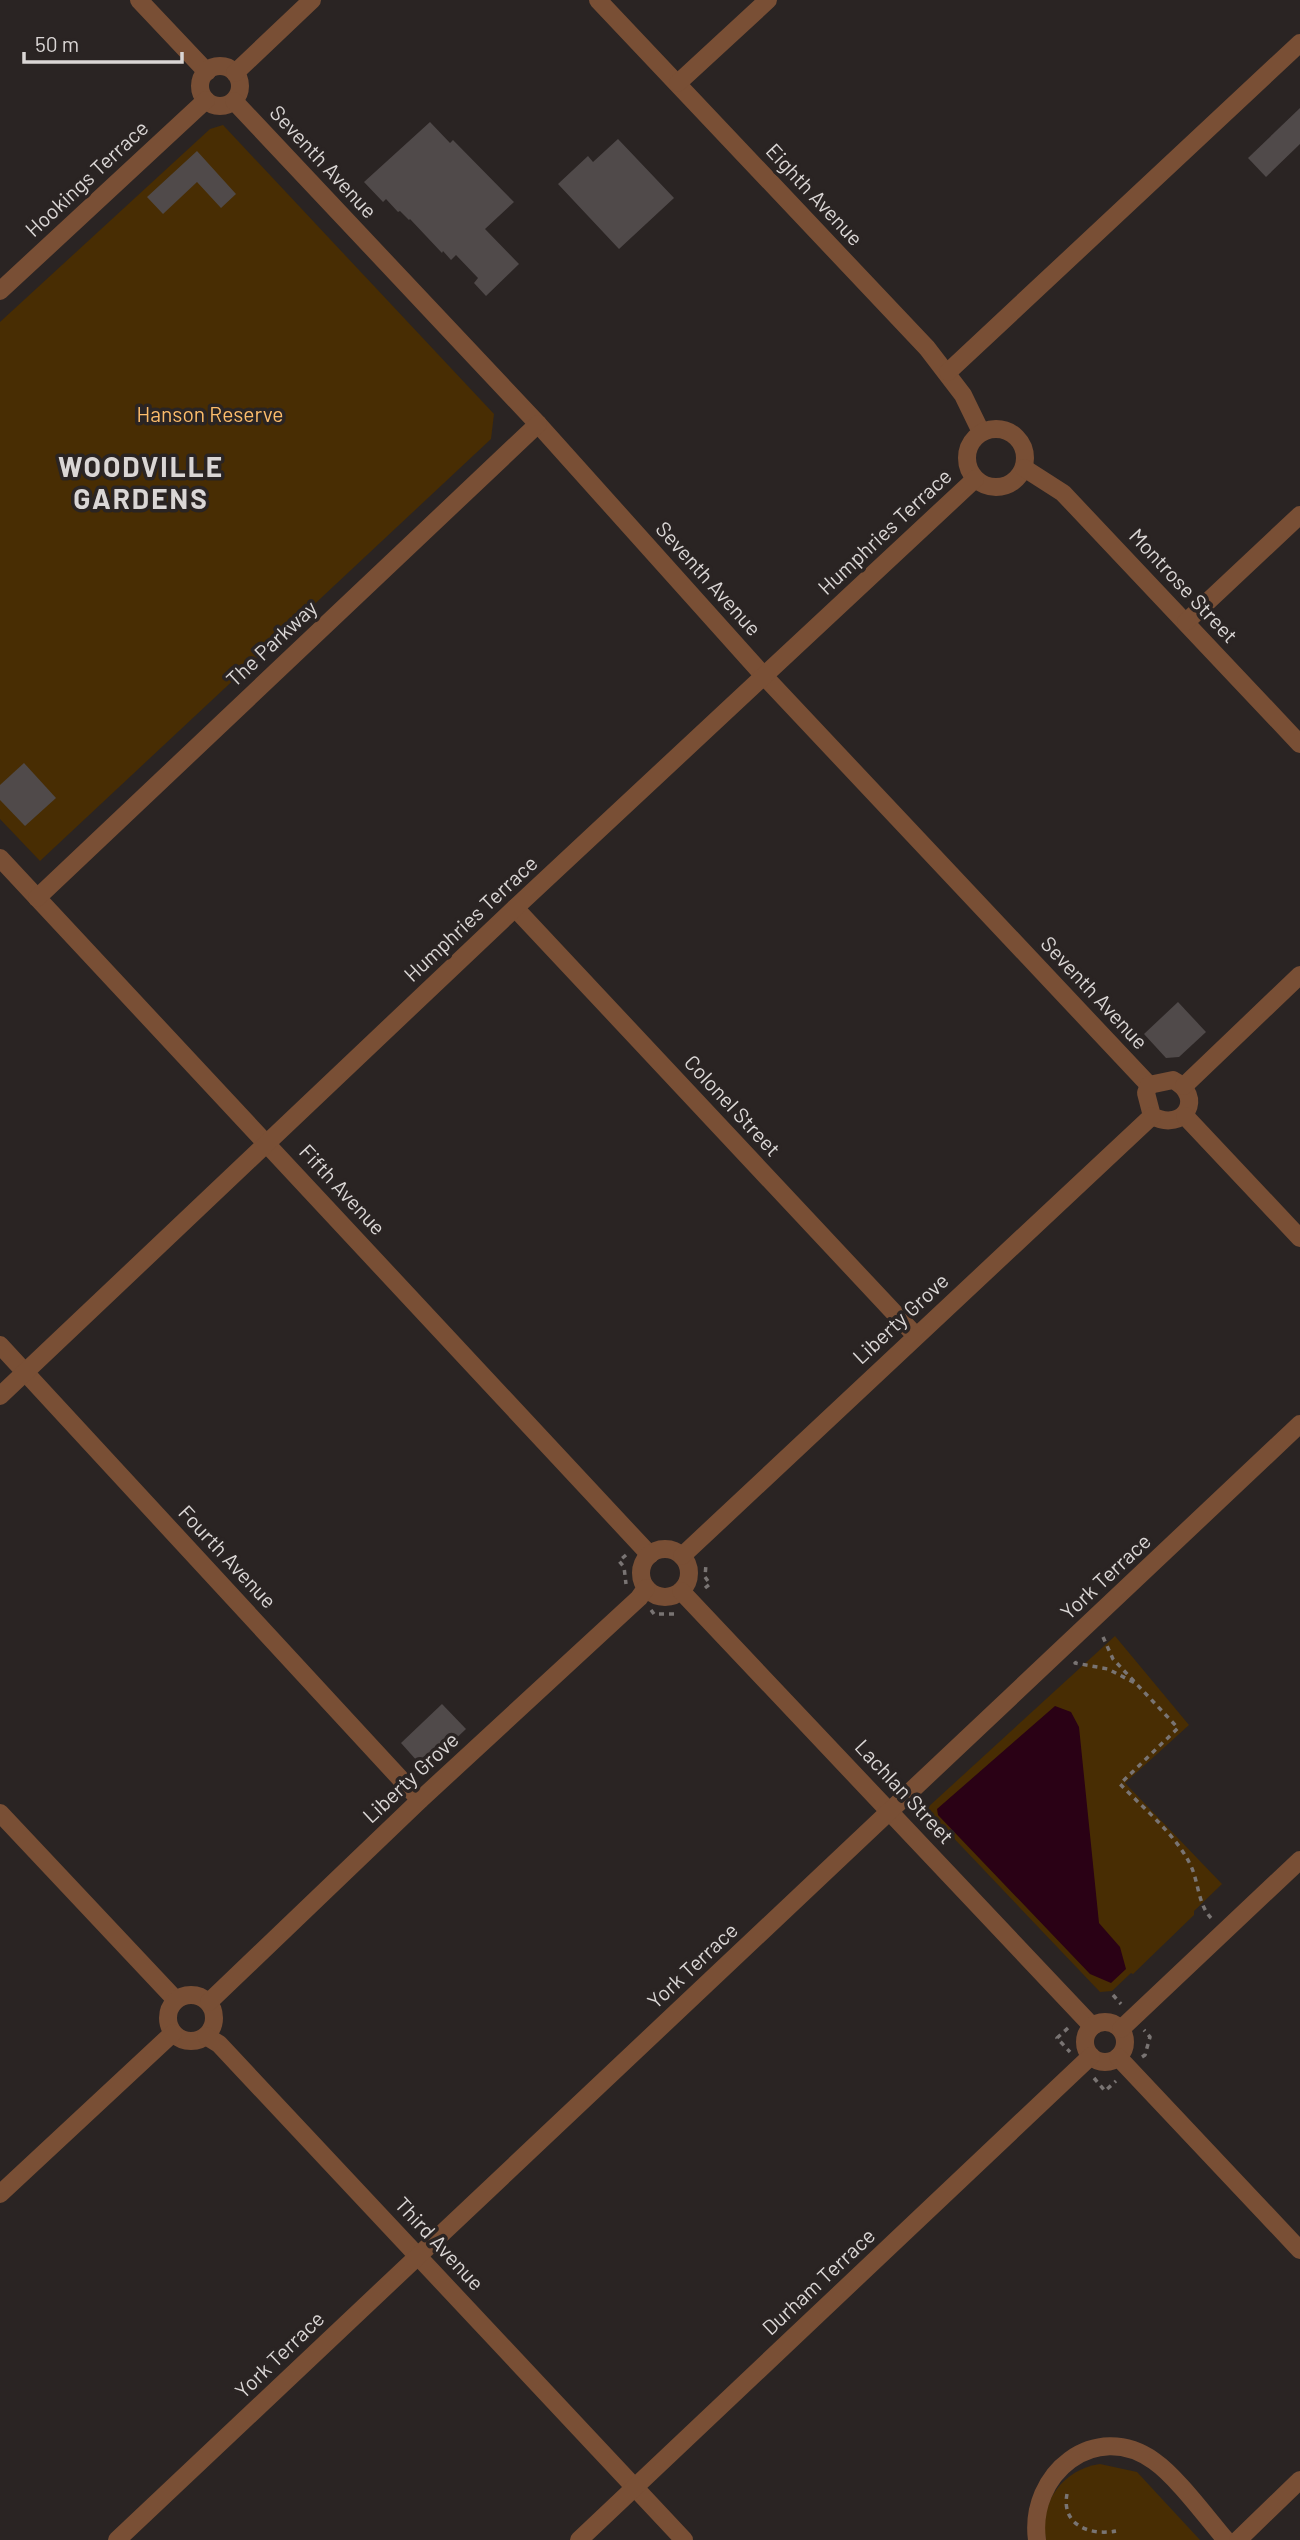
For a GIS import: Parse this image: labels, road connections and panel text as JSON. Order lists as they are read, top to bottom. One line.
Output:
{"streets":{"street":["Seventh Avenue","Hookings Terrace","Eighth Avenue","Humphries Terrace","Montrose Street","The Parkway","Colonel Street","Fifth Avenue","Liberty Grove","Fourth Avenue","York Terrace","Lachlan Street","Third Avenue","Durham Terrace"]},"crossings":[["Seventh Avenue","Hookings Terrace"],["Seventh Avenue","Humphries Terrace"],["Seventh Avenue","The Parkway"],["Seventh Avenue","Liberty Grove"],["Eighth Avenue","Humphries Terrace"],["Eighth Avenue","Montrose Street"],["Humphries Terrace","Montrose Street"],["Humphries Terrace","Colonel Street"],["Humphries Terrace","Fifth Avenue"],["Humphries Terrace","Fourth Avenue"],["The Parkway","Fifth Avenue"],["Colonel Street","Liberty Grove"],["Fifth Avenue","Liberty Grove"],["Fifth Avenue","Lachlan Street"],["Liberty Grove","Fourth Avenue"],["Liberty Grove","Lachlan Street"],["Liberty Grove","Third Avenue"],["York Terrace","Lachlan Street"],["York Terrace","Third Avenue"],["Lachlan Street","Durham Terrace"],["Third Avenue","Durham Terrace"]],"districts":["WOODVILLE GARDENS"],"parks":["Hanson Reserve"],"scale_bar":"50 m"}
